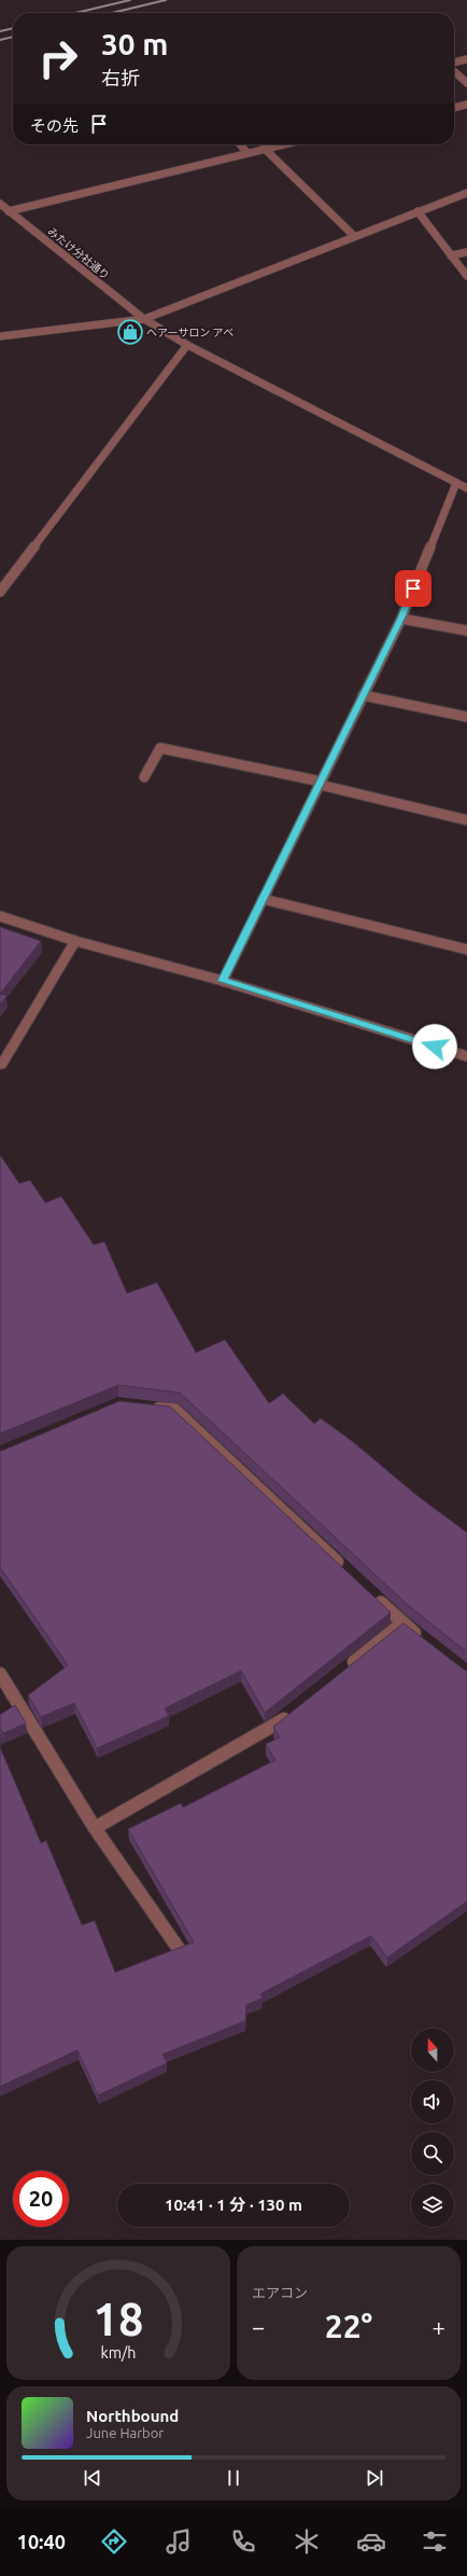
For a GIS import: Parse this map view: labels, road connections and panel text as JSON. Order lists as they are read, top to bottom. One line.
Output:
{"streets":{"street":["みたけ分社通り"]},"places":{"shop":["ヘアーサロン アベ"]},"north":"top","page":{"turn":["30 m","右折"],"then":"その先","limit":"20","trip":"10:41 · 1 分 · 130 m","tile":"エアコン","heat":["−","22°","+"],"song":["Northbound","June Harbor"],"tabs":"10:40","gauge":["18","km/h"]}}
